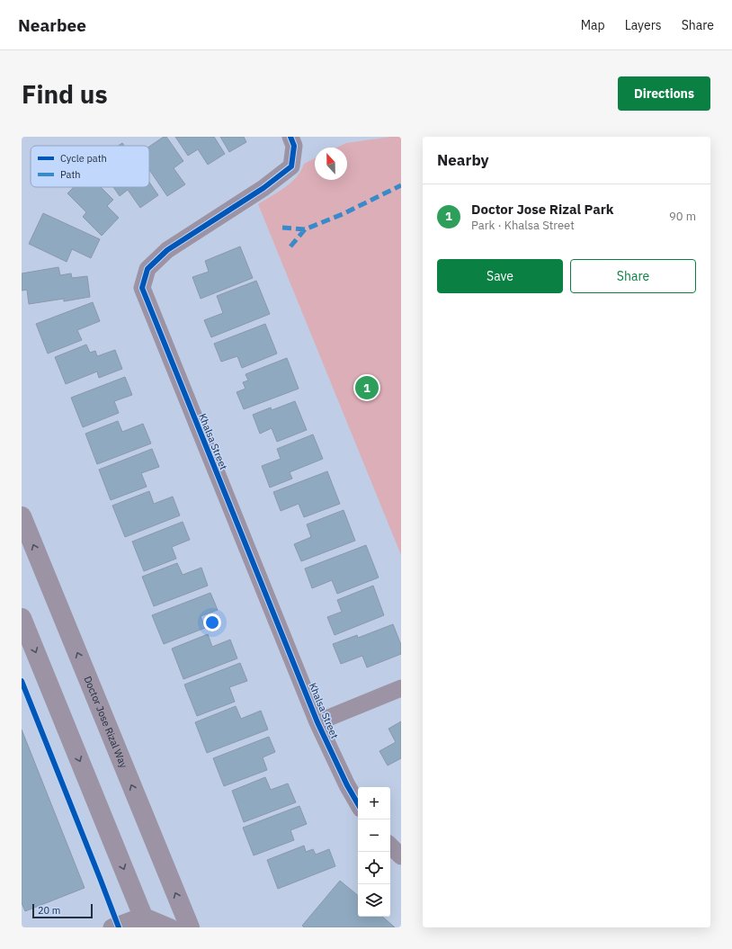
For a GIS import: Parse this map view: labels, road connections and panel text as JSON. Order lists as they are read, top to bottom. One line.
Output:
{"streets":{"street":["Khalsa Street","Doctor Jose Rizal Way"]},"legend":["Cycle path","Path"],"scale_bar":"20 m","north":"top","page":{"header":"Nearbee","nav":["Map","Layers","Share"],"buttons":["Directions",["Save","Share"]],"title":"Find us","heading":"Nearby","list":[{"mark":"1","name":"Doctor Jose Rizal Park","note":"Park · Khalsa Street","value":"90 m"}],"pins":"1","map_buttons":["+","−"],"scale":"20 m"}}
